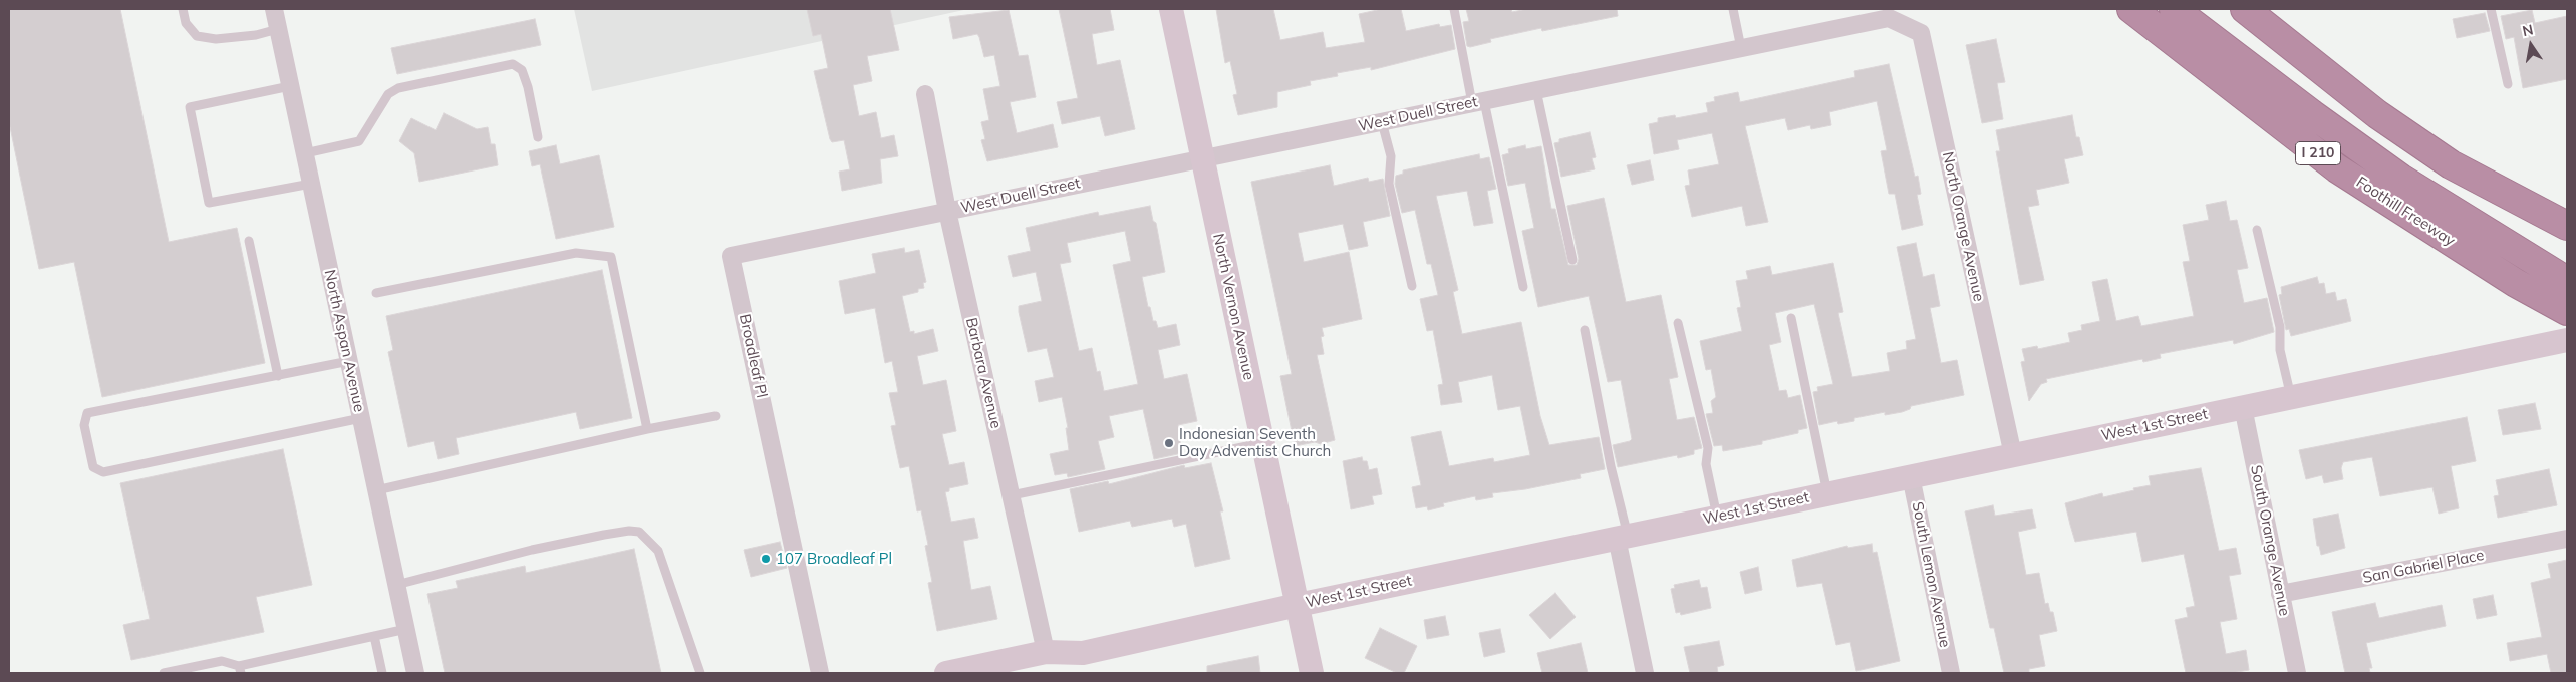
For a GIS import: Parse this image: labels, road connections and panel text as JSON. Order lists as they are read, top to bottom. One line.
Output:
{"streets":{"highway":["I 210","Foothill Freeway"],"street":["West Duell Street","North Orange Avenue","North Vernon Avenue","North Aspan Avenue","Broadleaf Pl","Barbara Avenue","West 1st Street","South Orange Avenue","San Gabriel Place","South Lemon Avenue"]},"crossings":[["West Duell Street","North Orange Avenue"],["West Duell Street","North Vernon Avenue"],["West Duell Street","Broadleaf Pl"],["West Duell Street","Barbara Avenue"],["North Orange Avenue","West 1st Street"],["North Vernon Avenue","West 1st Street"],["Broadleaf Pl","Barbara Avenue"],["Barbara Avenue","West 1st Street"],["West 1st Street","South Orange Avenue"],["West 1st Street","South Lemon Avenue"],["South Orange Avenue","San Gabriel Place"]],"places":["Indonesian Seventh Day Adventist Church","107 Broadleaf Pl"],"north":"top"}
